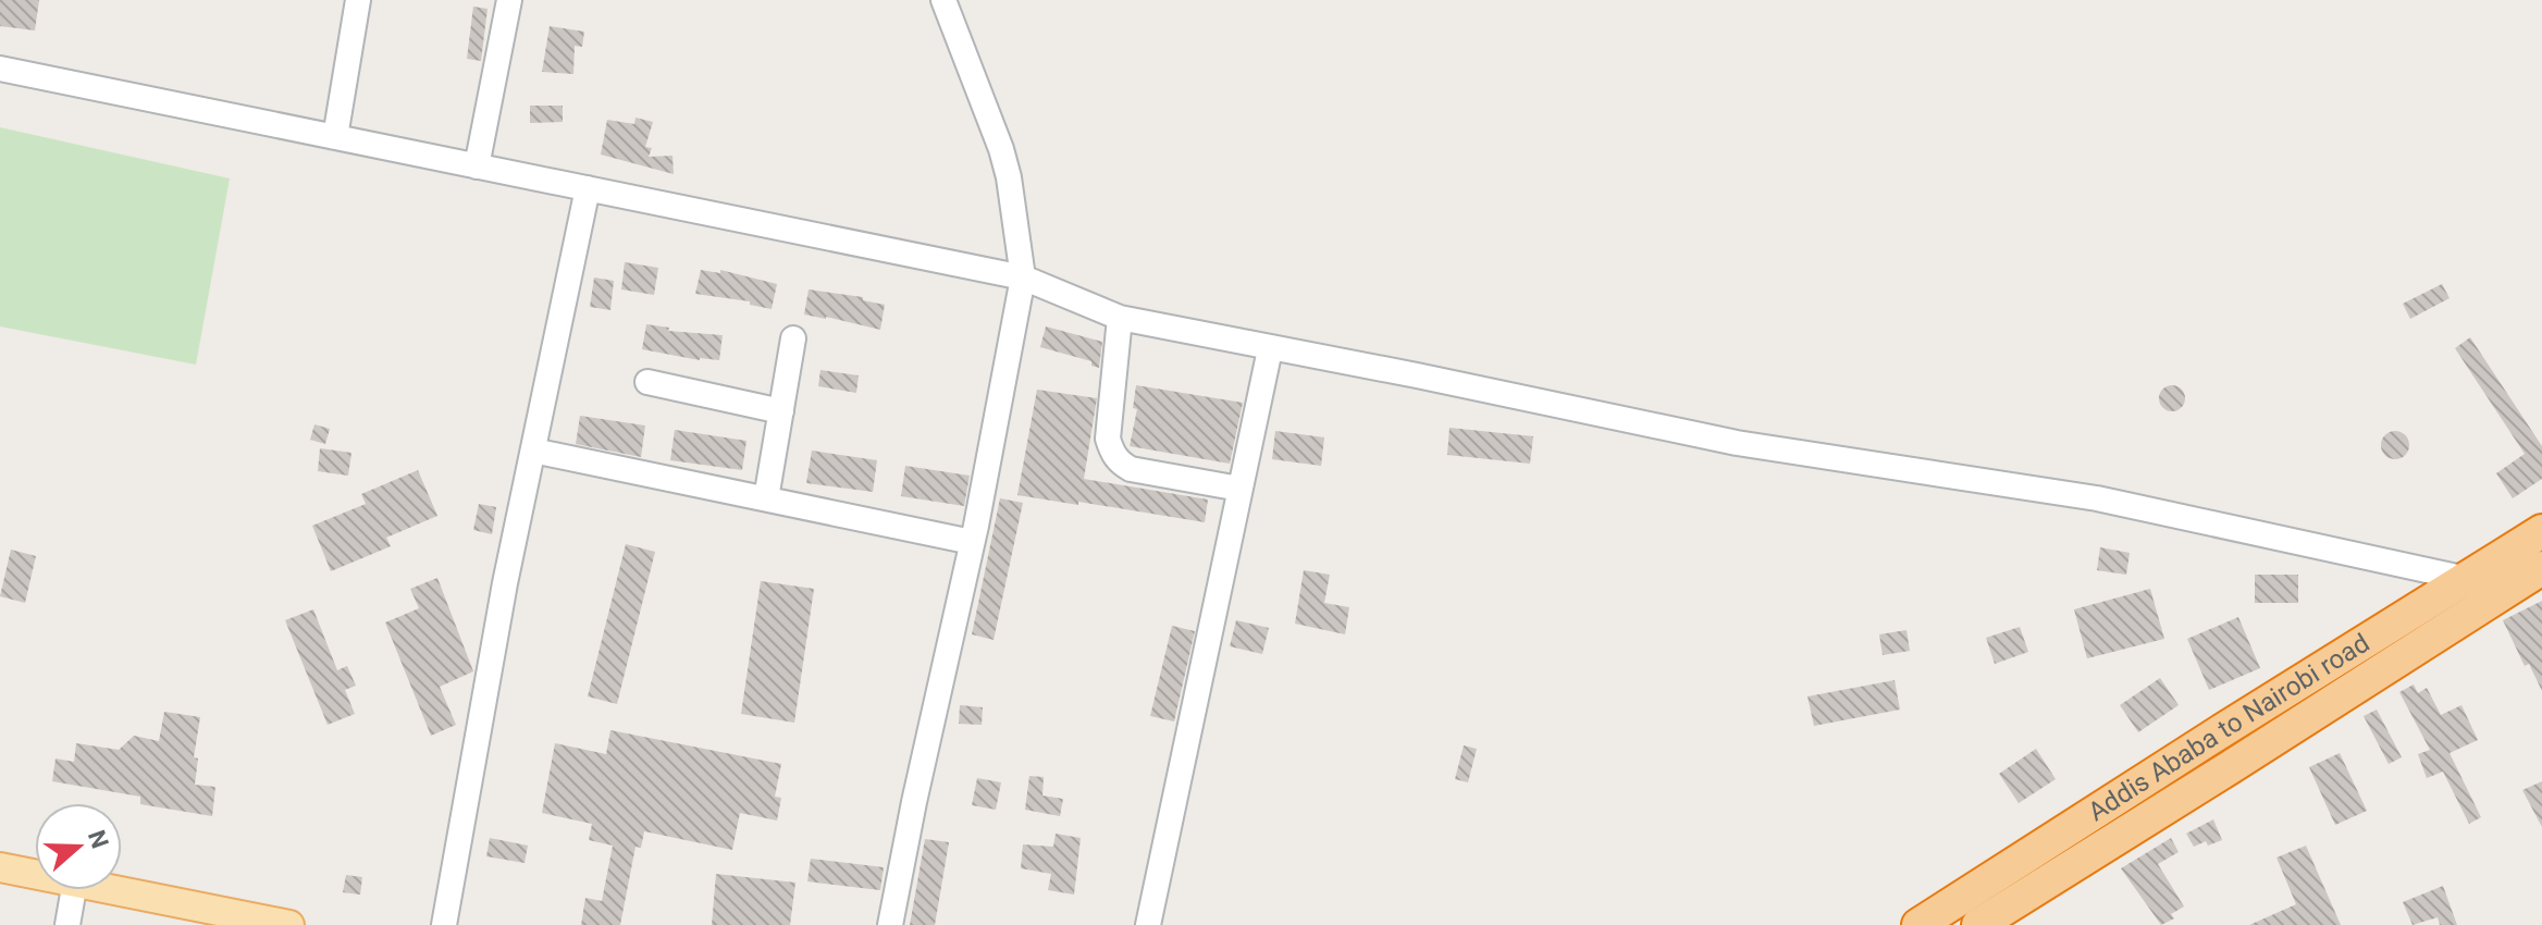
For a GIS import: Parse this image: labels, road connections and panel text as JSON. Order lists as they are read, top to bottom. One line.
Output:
{"streets":{"highway":["Addis Ababa to Nairobi road"]},"north":"right"}
